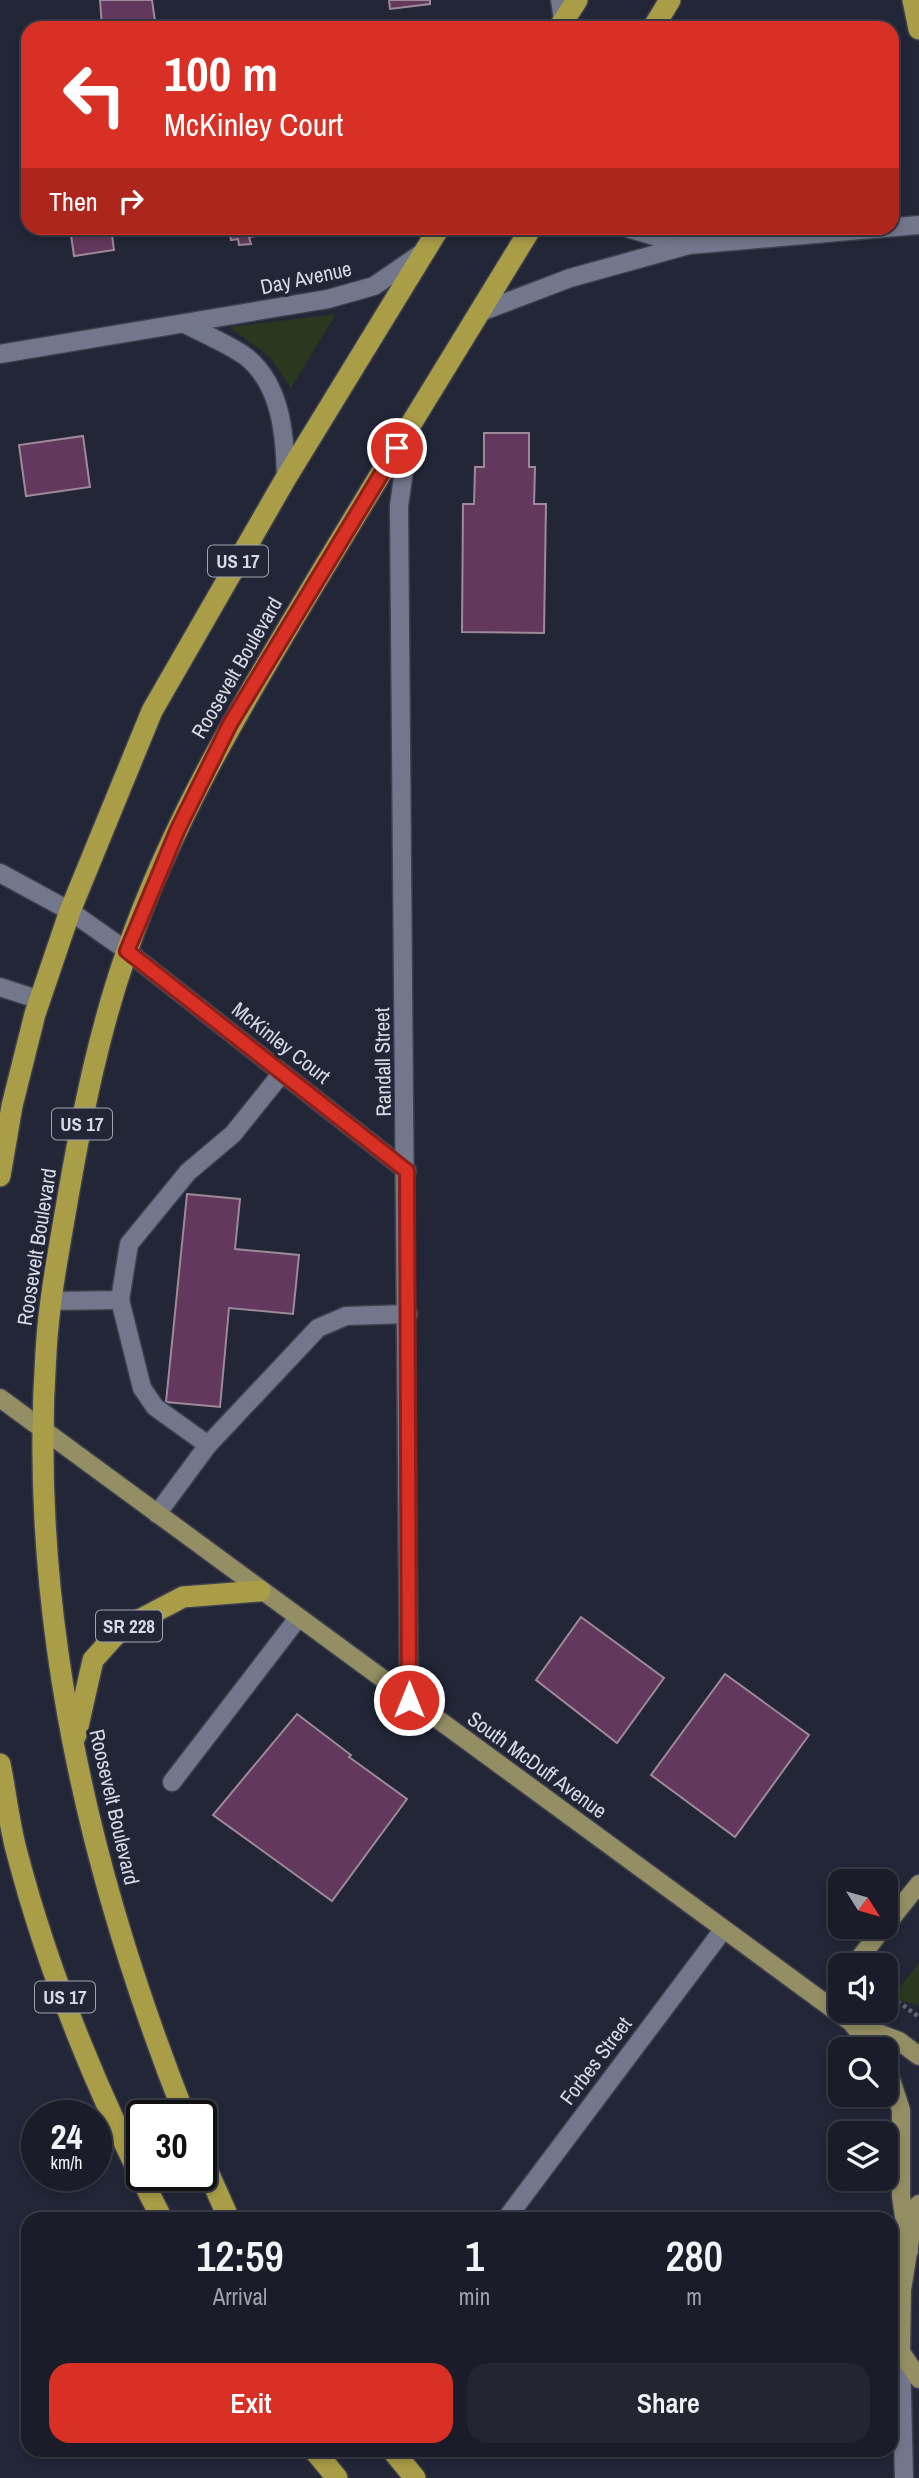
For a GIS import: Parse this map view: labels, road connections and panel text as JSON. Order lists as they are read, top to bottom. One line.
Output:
{"streets":{"highway":["US 17","Roosevelt Boulevard","SR 228"],"main road":["South McDuff Avenue"],"street":["Day Avenue","McKinley Court","Randall Street","Forbes Street"]},"crossings":[["Day Avenue","US 17"],["US 17","McKinley Court"],["Roosevelt Boulevard","McKinley Court"],["Roosevelt Boulevard","Randall Street"],["Roosevelt Boulevard","SR 228"],["Roosevelt Boulevard","South McDuff Avenue"],["McKinley Court","Randall Street"],["Randall Street","South McDuff Avenue"],["SR 228","South McDuff Avenue"],["South McDuff Avenue","Forbes Street"]],"north":"bottom right","page":{"turn":["100 m","McKinley Court"],"then":"Then","speed":"24 km/h","limit":"30","eta":["12:59","Arrival","1","min","280","m"],"buttons":["Exit","Share"]}}
